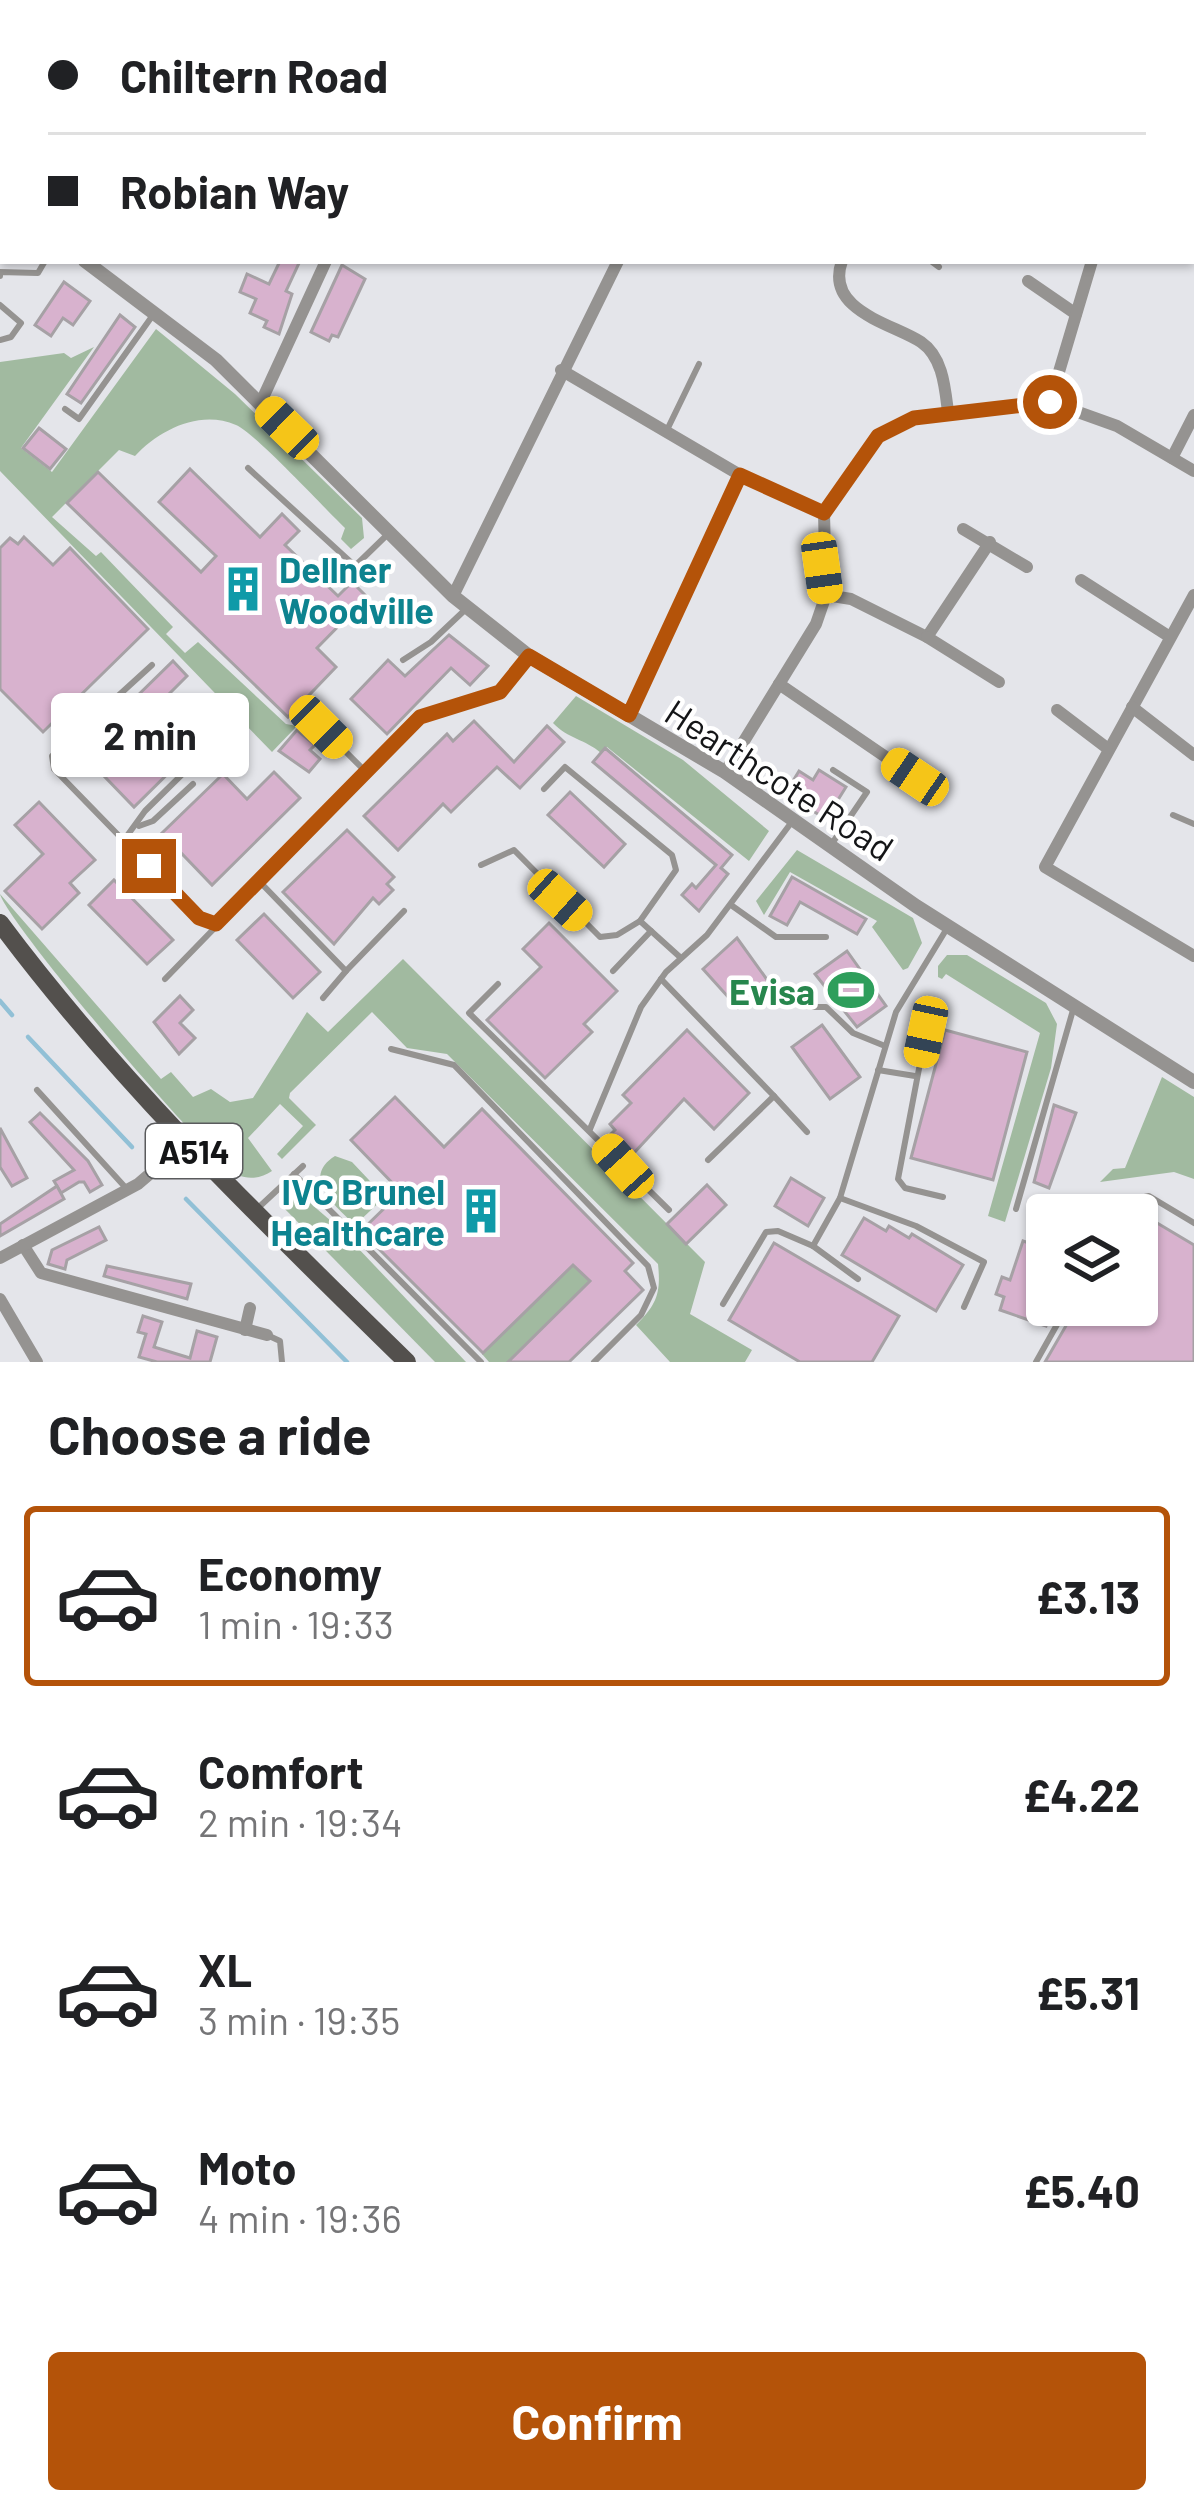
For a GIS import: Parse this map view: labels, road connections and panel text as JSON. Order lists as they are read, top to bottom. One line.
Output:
{"streets":{"main road":["A514"],"street":["Hearthcote Road"]},"places":{"building":["Dellner Woodville","IVC Brunel Healthcare"],"sports":["Evisa"]},"page":{"banner":["Chiltern Road","Robian Way"],"bubble":"2 min","heading":"Choose a ride","list":[{"name":"Economy","note":"1 min · 19:33","value":"£3.13"},{"name":"Comfort","note":"2 min · 19:34","value":"£4.22"},{"name":"XL","note":"3 min · 19:35","value":"£5.31"},{"name":"Moto","note":"4 min · 19:36","value":"£5.40"}],"buttons":"Confirm"}}
